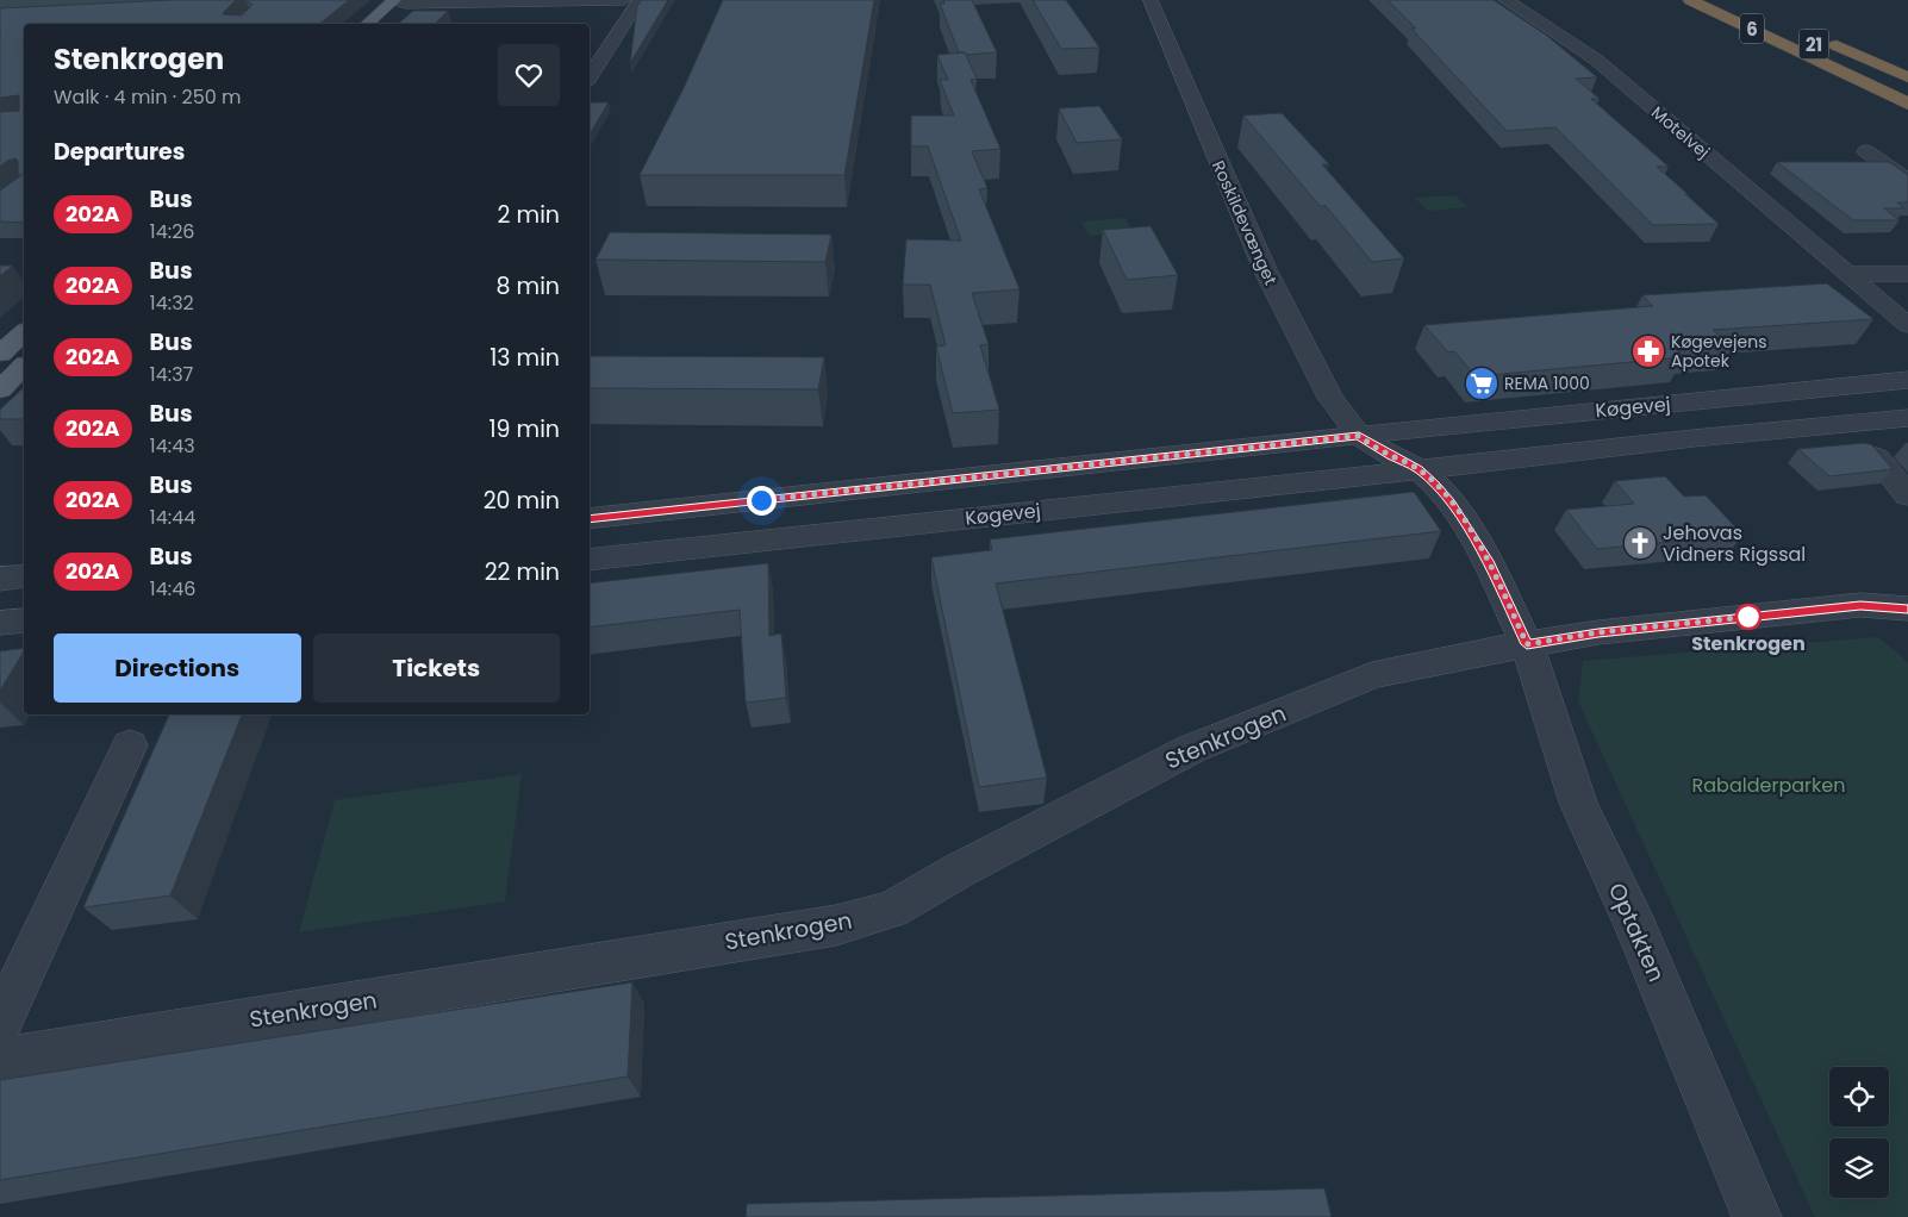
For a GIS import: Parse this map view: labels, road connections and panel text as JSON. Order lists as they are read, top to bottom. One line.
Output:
{"streets":{"highway":["6","21"],"street":["Motelvej","Roskildevænget","Køgevej","Stenkrogen","Optakten"]},"crossings":[["6","21"],["Roskildevænget","Køgevej"],["Køgevej","Optakten"],["Stenkrogen","Optakten"]],"parks":["Rabalderparken"],"places":{"pharmacy":["Køgevejens Apotek"],"supermarket":["REMA 1000"],"church":["Jehovas Vidners Rigssal"],"other":["Stenkrogen"]},"lines":["bus line 202A"],"page":{"heading":[["Stenkrogen","Walk · 4 min · 250 m"],"Departures"],"list":[{"mark":"202A","name":"Bus","note":"14:26","value":"2 min"},{"mark":"202A","name":"Bus","note":"14:32","value":"8 min"},{"mark":"202A","name":"Bus","note":"14:37","value":"13 min"},{"mark":"202A","name":"Bus","note":"14:43","value":"19 min"},{"mark":"202A","name":"Bus","note":"14:44","value":"20 min"},{"mark":"202A","name":"Bus","note":"14:46","value":"22 min"}],"buttons":["Directions","Tickets"]}}
